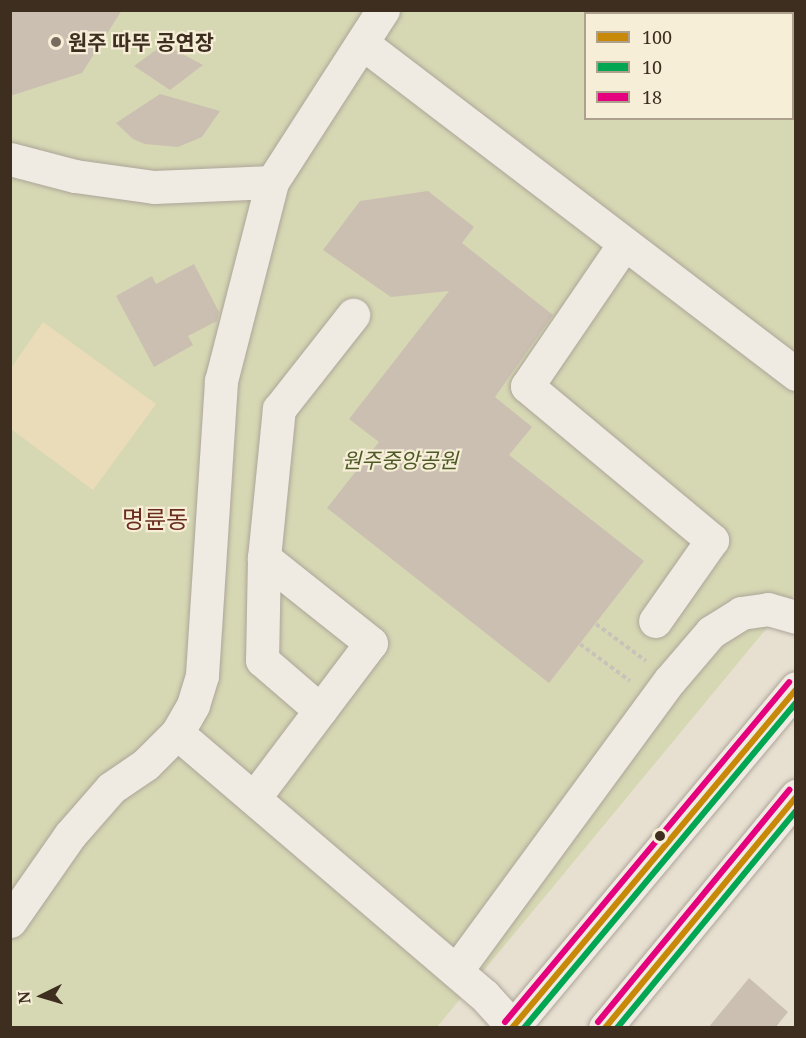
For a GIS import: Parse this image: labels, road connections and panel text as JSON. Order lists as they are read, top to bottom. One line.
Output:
{"districts":["명륜동"],"parks":["원주중앙공원"],"places":["원주 따뚜 공연장"],"lines":["transit line 18","transit line 100","transit line 10"],"legend":["100","10","18"],"north":"left"}
